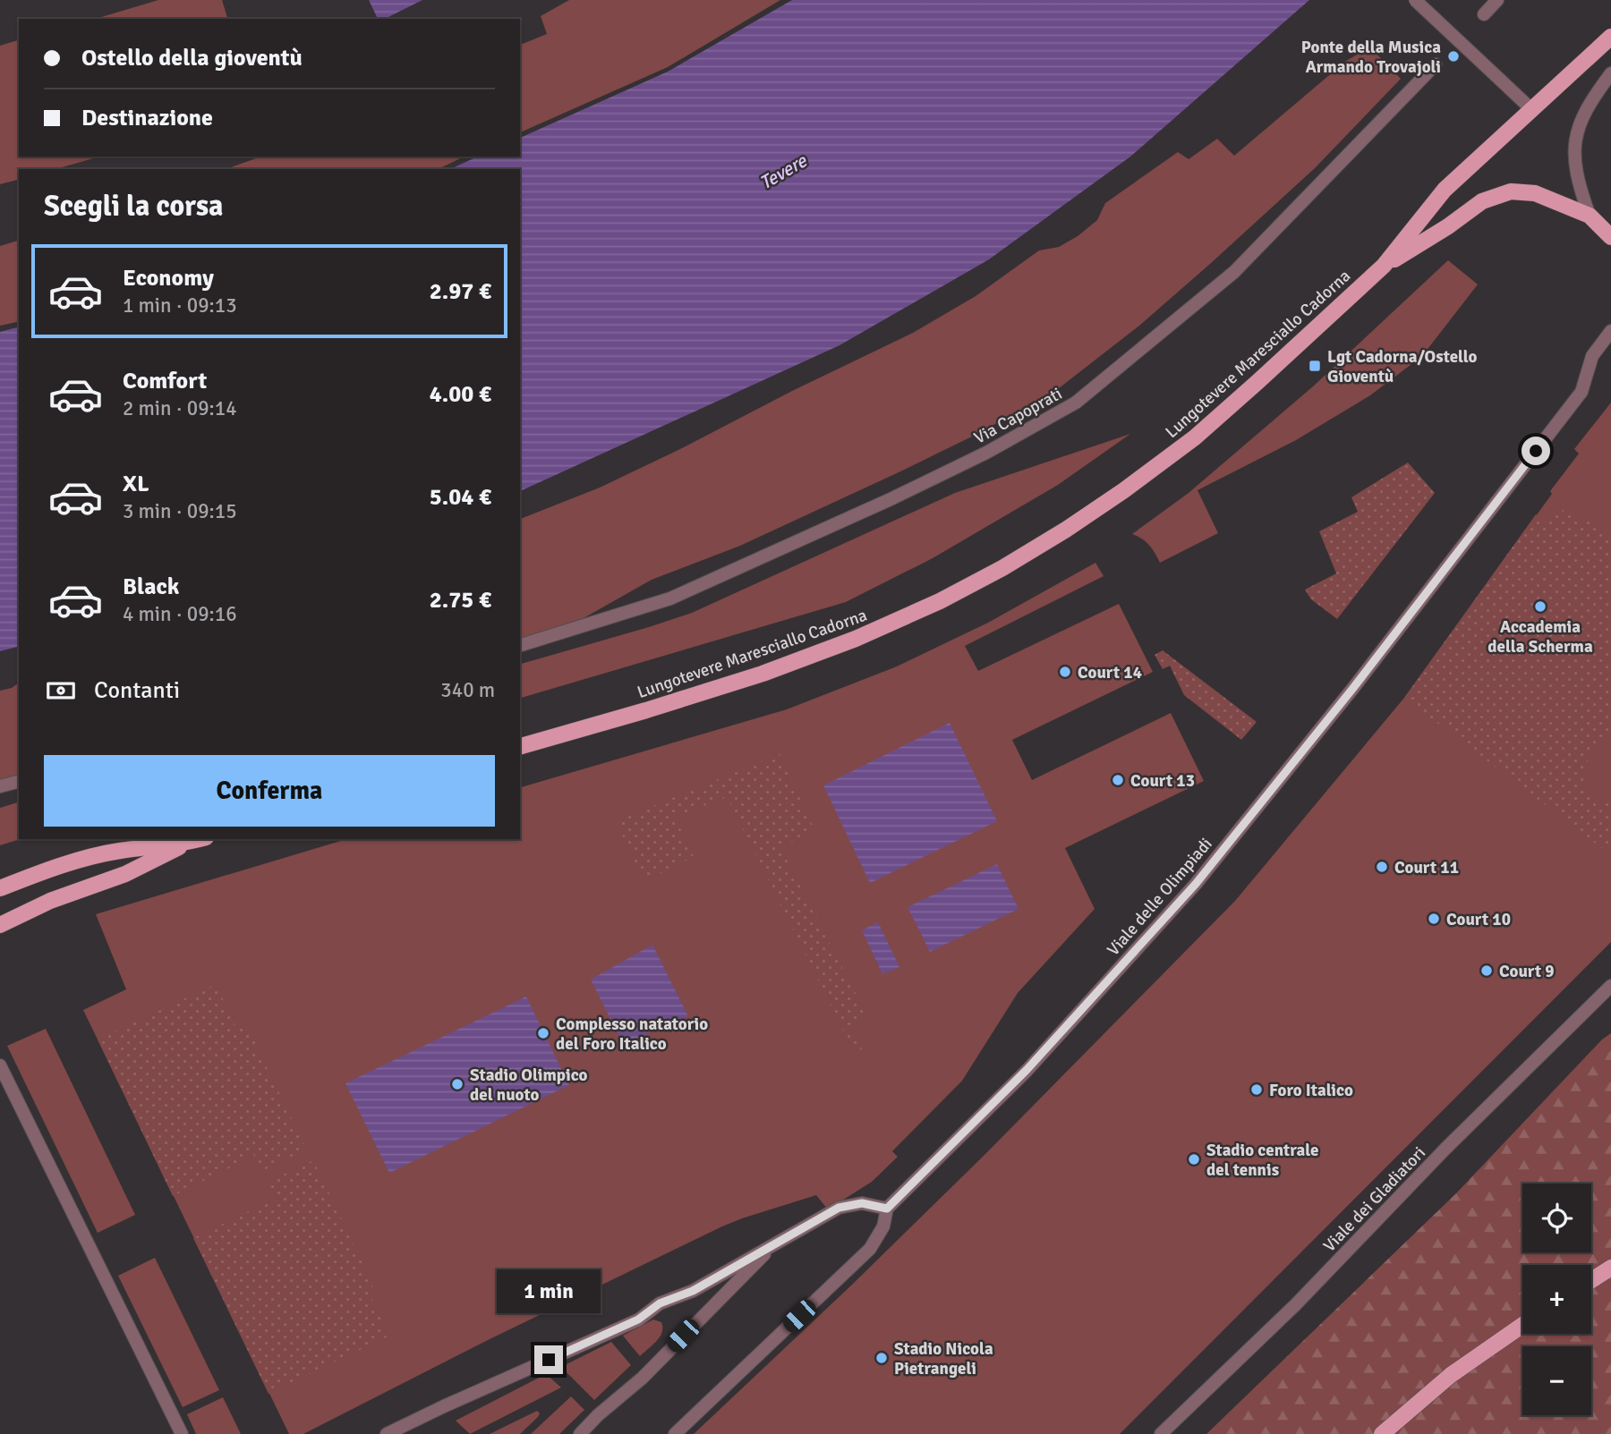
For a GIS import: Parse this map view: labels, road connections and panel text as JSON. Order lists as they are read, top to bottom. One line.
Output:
{"streets":{"main road":["Lungotevere Maresciallo Cadorna"],"street":["Via Capoprati","Viale delle Olimpiadi","Viale dei Gladiatori"]},"water":["Tevere"],"places":{"other":["Ponte della Musica Armando Trovajoli","Accademia della Scherma","Court 14","Court 13","Court 11","Court 10","Court 9","Complesso natatorio del Foro Italico","Stadio Olimpico del nuoto","Foro Italico","Stadio centrale del tennis","Stadio Nicola Pietrangeli"],"transit":["Lgt Cadorna/Ostello Gioventù"]},"page":{"banner":["Ostello della gioventù","Destinazione"],"heading":"Scegli la corsa","list":[{"name":"Economy","note":"1 min · 09:13","value":"2.97 €"},{"name":"Comfort","note":"2 min · 09:14","value":"4.00 €"},{"name":"XL","note":"3 min · 09:15","value":"5.04 €"},{"name":"Black","note":"4 min · 09:16","value":"2.75 €"}],"pay":["Contanti","340 m"],"buttons":"Conferma","map_buttons":["+","−"],"bubble":"1 min"}}
